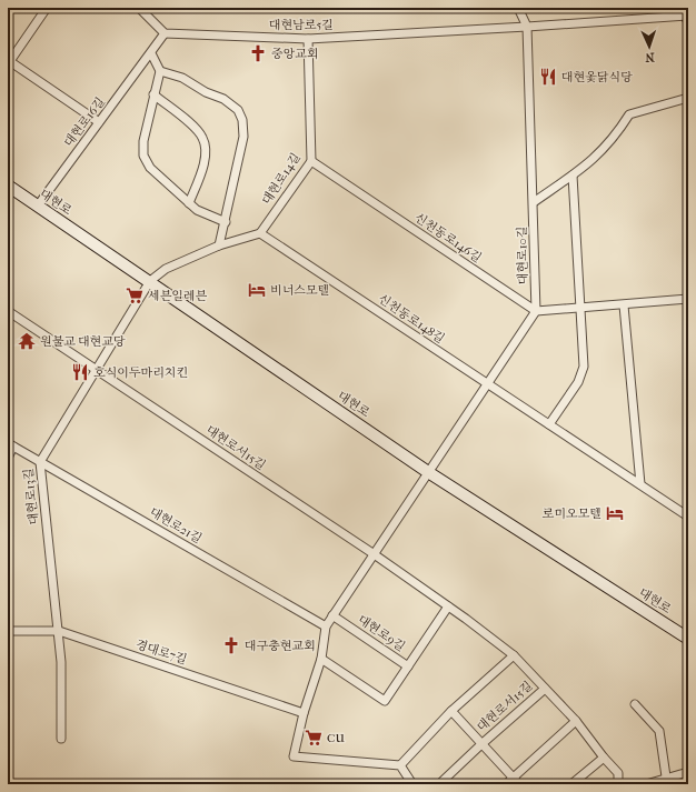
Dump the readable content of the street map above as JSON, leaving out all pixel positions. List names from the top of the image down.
{
  "streets": {
    "main road": ["대현로"],
    "street": [
      "대현남로5길",
      "대현로16길",
      "대현로14길",
      "신천동로146길",
      "대현로10길",
      "신천동로148길",
      "대현로서15길",
      "대현로13길",
      "대현로21길",
      "대현로9길",
      "경대로7길"
    ]
  },
  "crossings": [
    ["대현남로5길", "대현로16길"],
    ["대현남로5길", "대현로14길"],
    ["대현남로5길", "대현로10길"],
    ["대현로16길", "대현로"],
    ["대현로14길", "신천동로146길"],
    ["대현로14길", "신천동로148길"],
    ["대현로", "대현로13길"],
    ["신천동로146길", "대현로10길"],
    ["대현로서15길", "대현로13길"],
    ["대현로13길", "대현로21길"],
    ["대현로13길", "경대로7길"]
  ],
  "places": {
    "church": ["중앙교회", "대구충현교회"],
    "restaurant": ["대현옻닭식당", "호식이두마리치킨"],
    "hotel": ["비너스모텔", "로미오모텔"],
    "supermarket": ["세븐일레븐", "CU"],
    "temple": ["원불교 대현교당"]
  },
  "north": "bottom"
}
